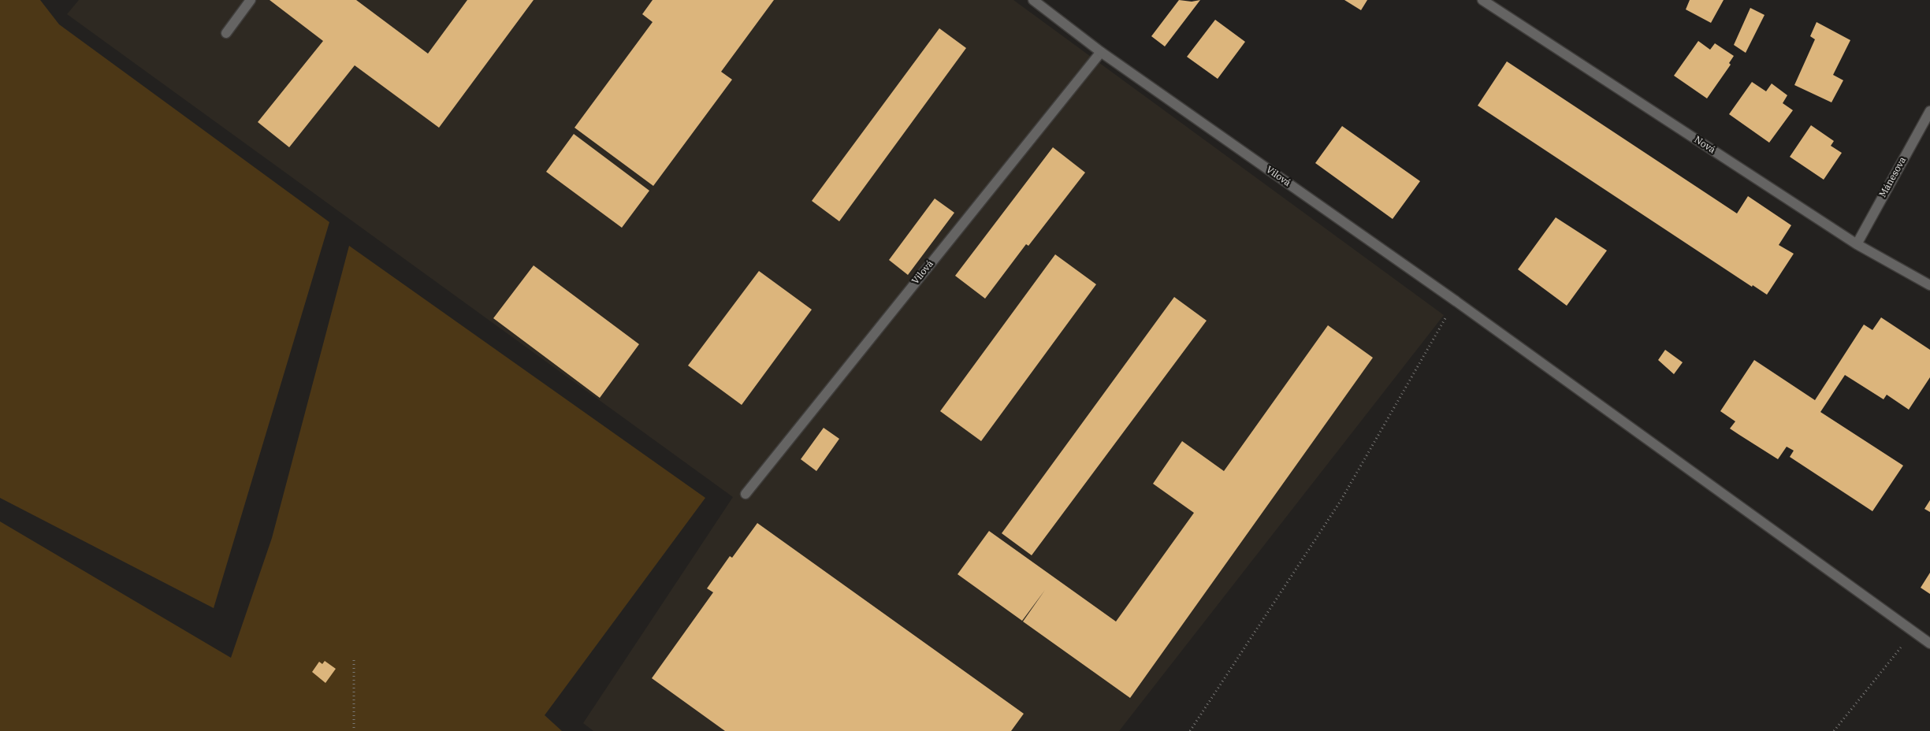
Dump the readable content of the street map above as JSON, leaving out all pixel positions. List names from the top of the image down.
{
  "streets": {
    "street": ["Nová", "Vilová", "Mánesova"]
  },
  "crossings": [
    ["Nová", "Mánesova"]
  ]
}
